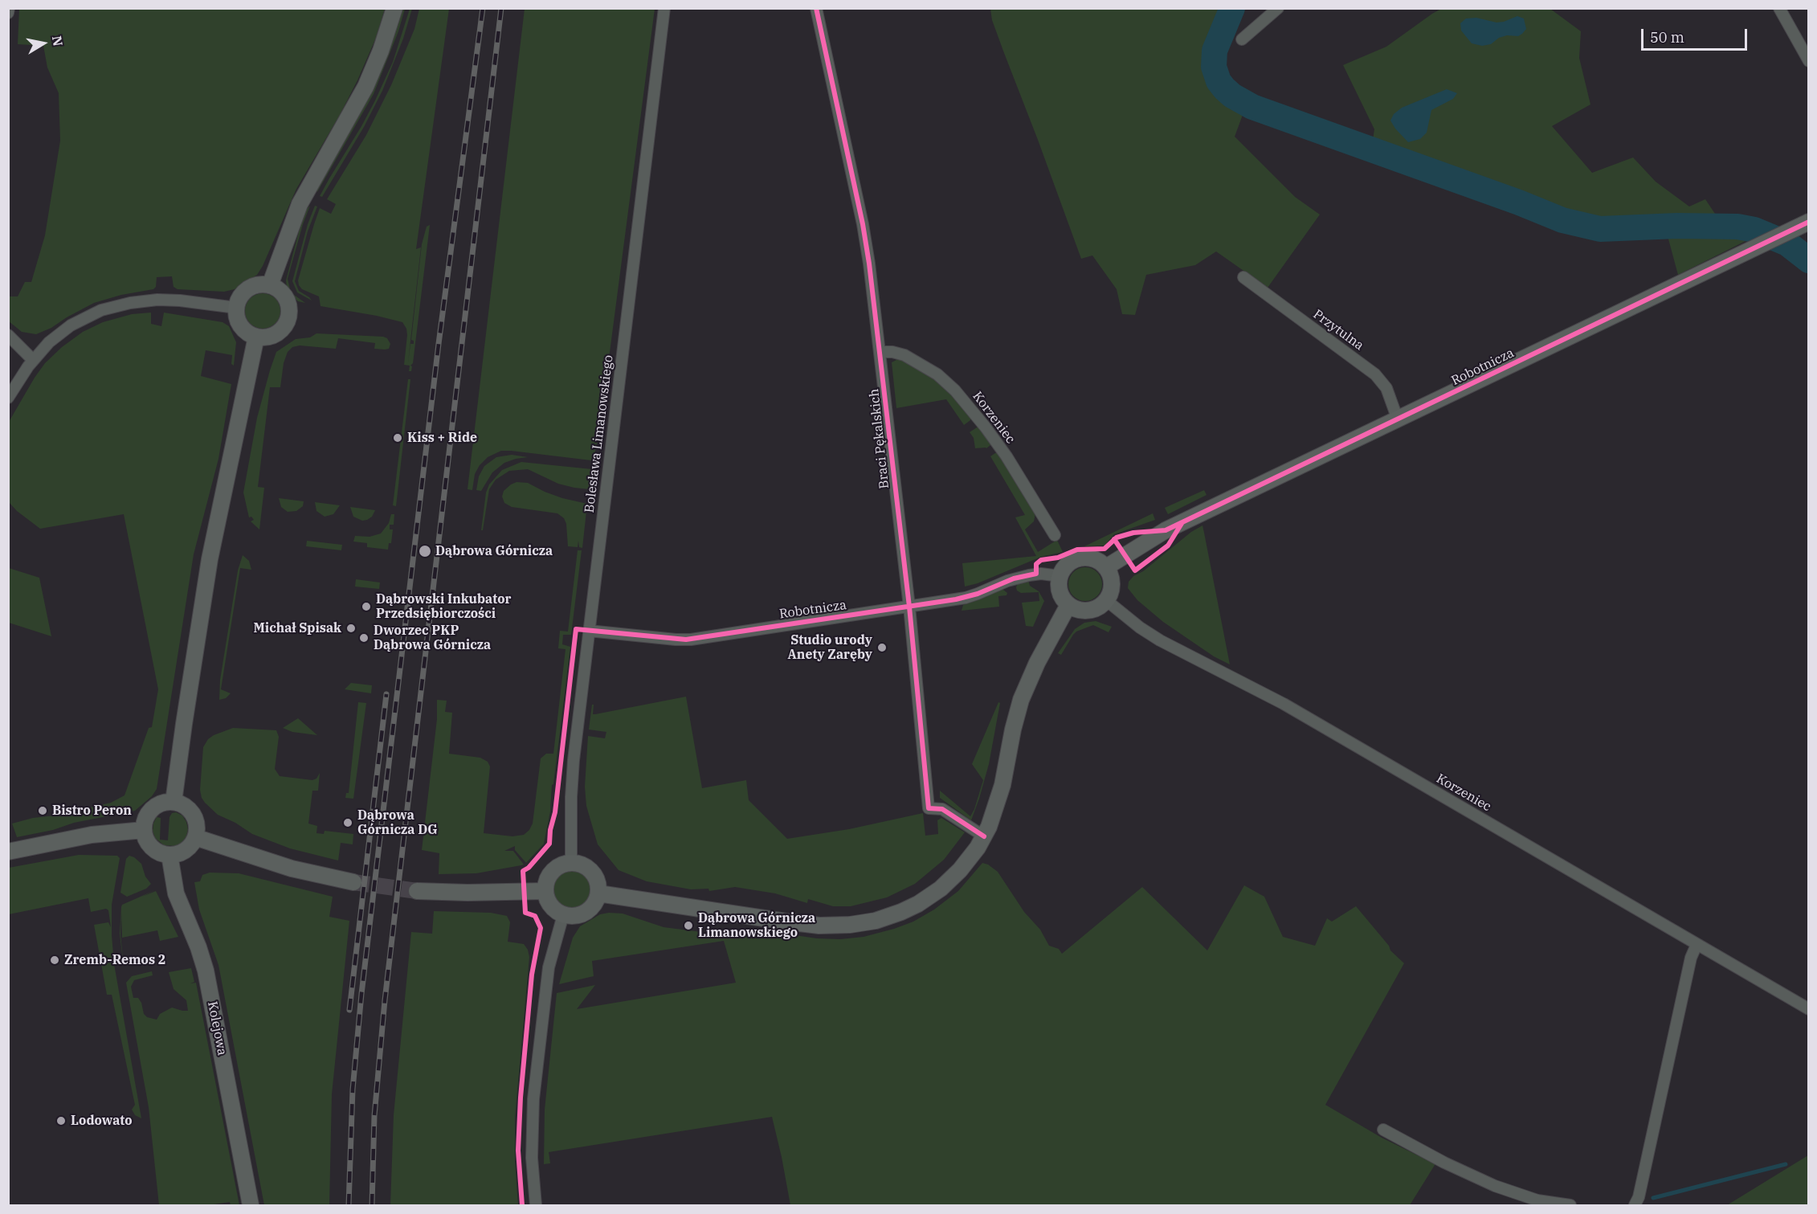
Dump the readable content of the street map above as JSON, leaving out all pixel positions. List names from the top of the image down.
{
  "streets": {
    "street": [
      "Przytulna",
      "Robotnicza",
      "Korzeniec",
      "Bolesława Limanowskiego",
      "Braci Pękalskich",
      "Kolejowa"
    ]
  },
  "crossings": [
    ["Przytulna", "Robotnicza"],
    ["Robotnicza", "Korzeniec"],
    ["Robotnicza", "Bolesława Limanowskiego"],
    ["Robotnicza", "Braci Pękalskich"],
    ["Korzeniec", "Braci Pękalskich"]
  ],
  "places": [
    "Kiss + Ride",
    "Dąbrowa Górnicza",
    "Dąbrowski Inkubator Przedsiębiorczości",
    "Michał Spisak",
    "Dworzec PKP Dąbrowa Górnicza",
    "Studio urody Anety Zaręby",
    "Bistro Peron",
    "Dąbrowa Górnicza DG",
    "Dąbrowa Górnicza Limanowskiego",
    "Zremb-Remos 2",
    "Lodowato"
  ],
  "scale_bar": "50 m",
  "north": "right"
}
